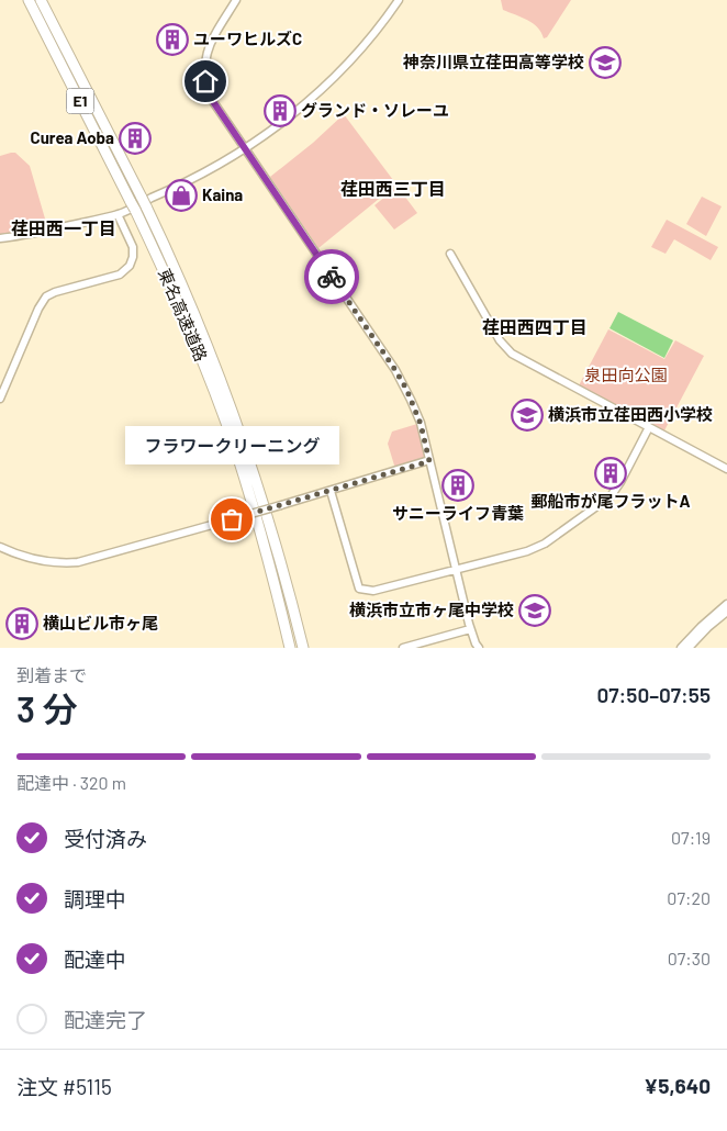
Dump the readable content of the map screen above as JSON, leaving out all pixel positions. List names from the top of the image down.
{
  "streets": {
    "highway": ["E1", "東名高速道路"]
  },
  "districts": ["荏田西三丁目", "荏田西一丁目", "荏田西四丁目"],
  "parks": ["泉田向公園"],
  "places": {
    "building": [
      "ユーワヒルズC",
      "グランド・ソレーユ",
      "Curea Aoba",
      "郵船市が尾フラットA",
      "サニーライフ青葉",
      "横山ビル市ヶ尾"
    ],
    "school or university": ["神奈川県立荏田高等学校", "横浜市立荏田西小学校", "横浜市立市ヶ尾中学校"],
    "shop": ["Kaina"],
    "other": ["フラワークリーニング"]
  },
  "page": {
    "bubble": "フラワークリーニング",
    "heading": ["3 分", "到着まで", "07:50–07:55"],
    "panel": ["注文 #5115", "¥5,640"],
    "bar": "配達中 · 320 m",
    "list": [
      ["受付済み", "07:19"],
      ["調理中", "07:20"],
      ["配達中", "07:30"],
      "配達完了"
    ]
  }
}
